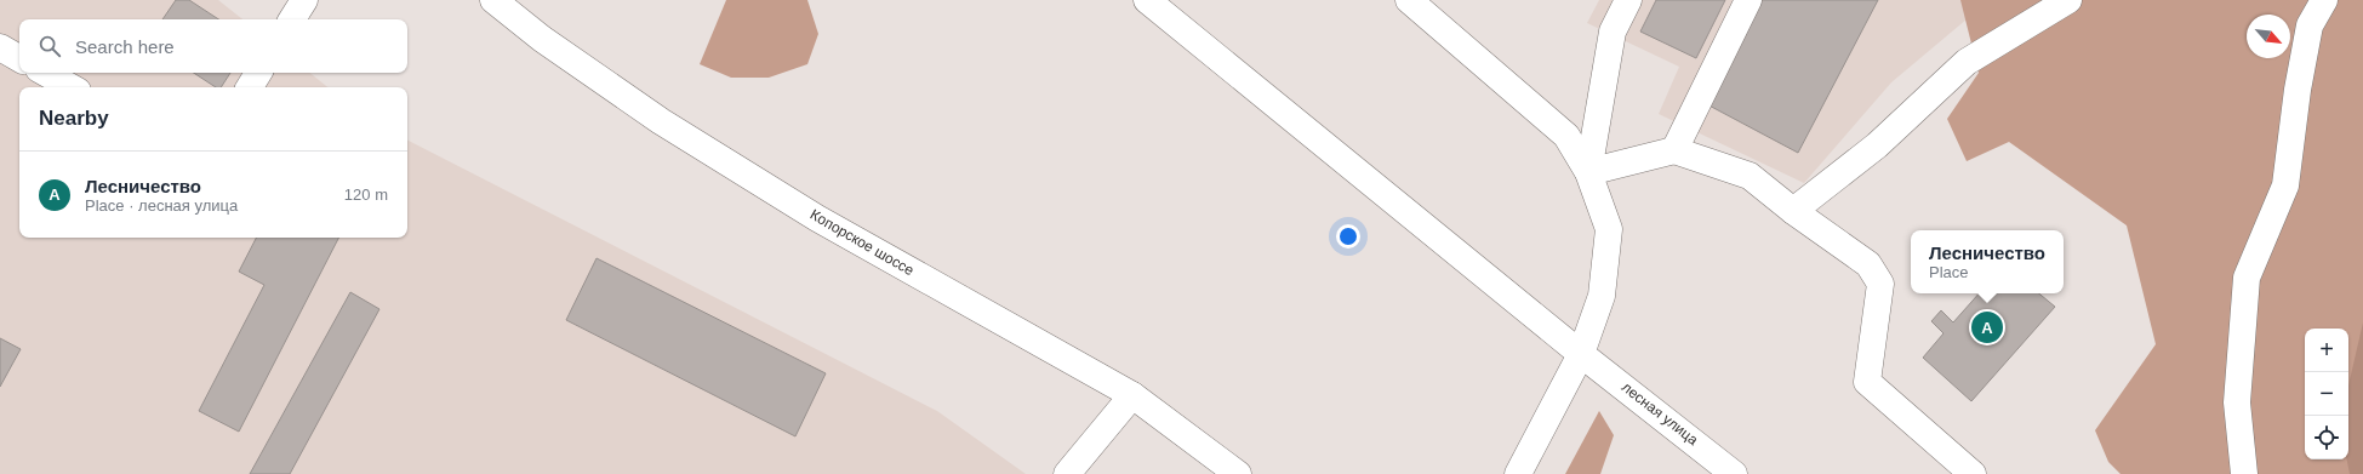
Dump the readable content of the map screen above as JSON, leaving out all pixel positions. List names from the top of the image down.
{
  "streets": {
    "street": ["Копорское шоссе", "лесная улица"]
  },
  "north": "bottom right",
  "page": {
    "search": "Search here",
    "heading": "Nearby",
    "list": [
      {
        "mark": "A",
        "name": "Лесничество",
        "note": "Place · лесная улица",
        "value": "120 m"
      }
    ],
    "popup": ["Лесничество", "Place"],
    "pins": "A",
    "map_buttons": ["+", "−"]
  }
}
